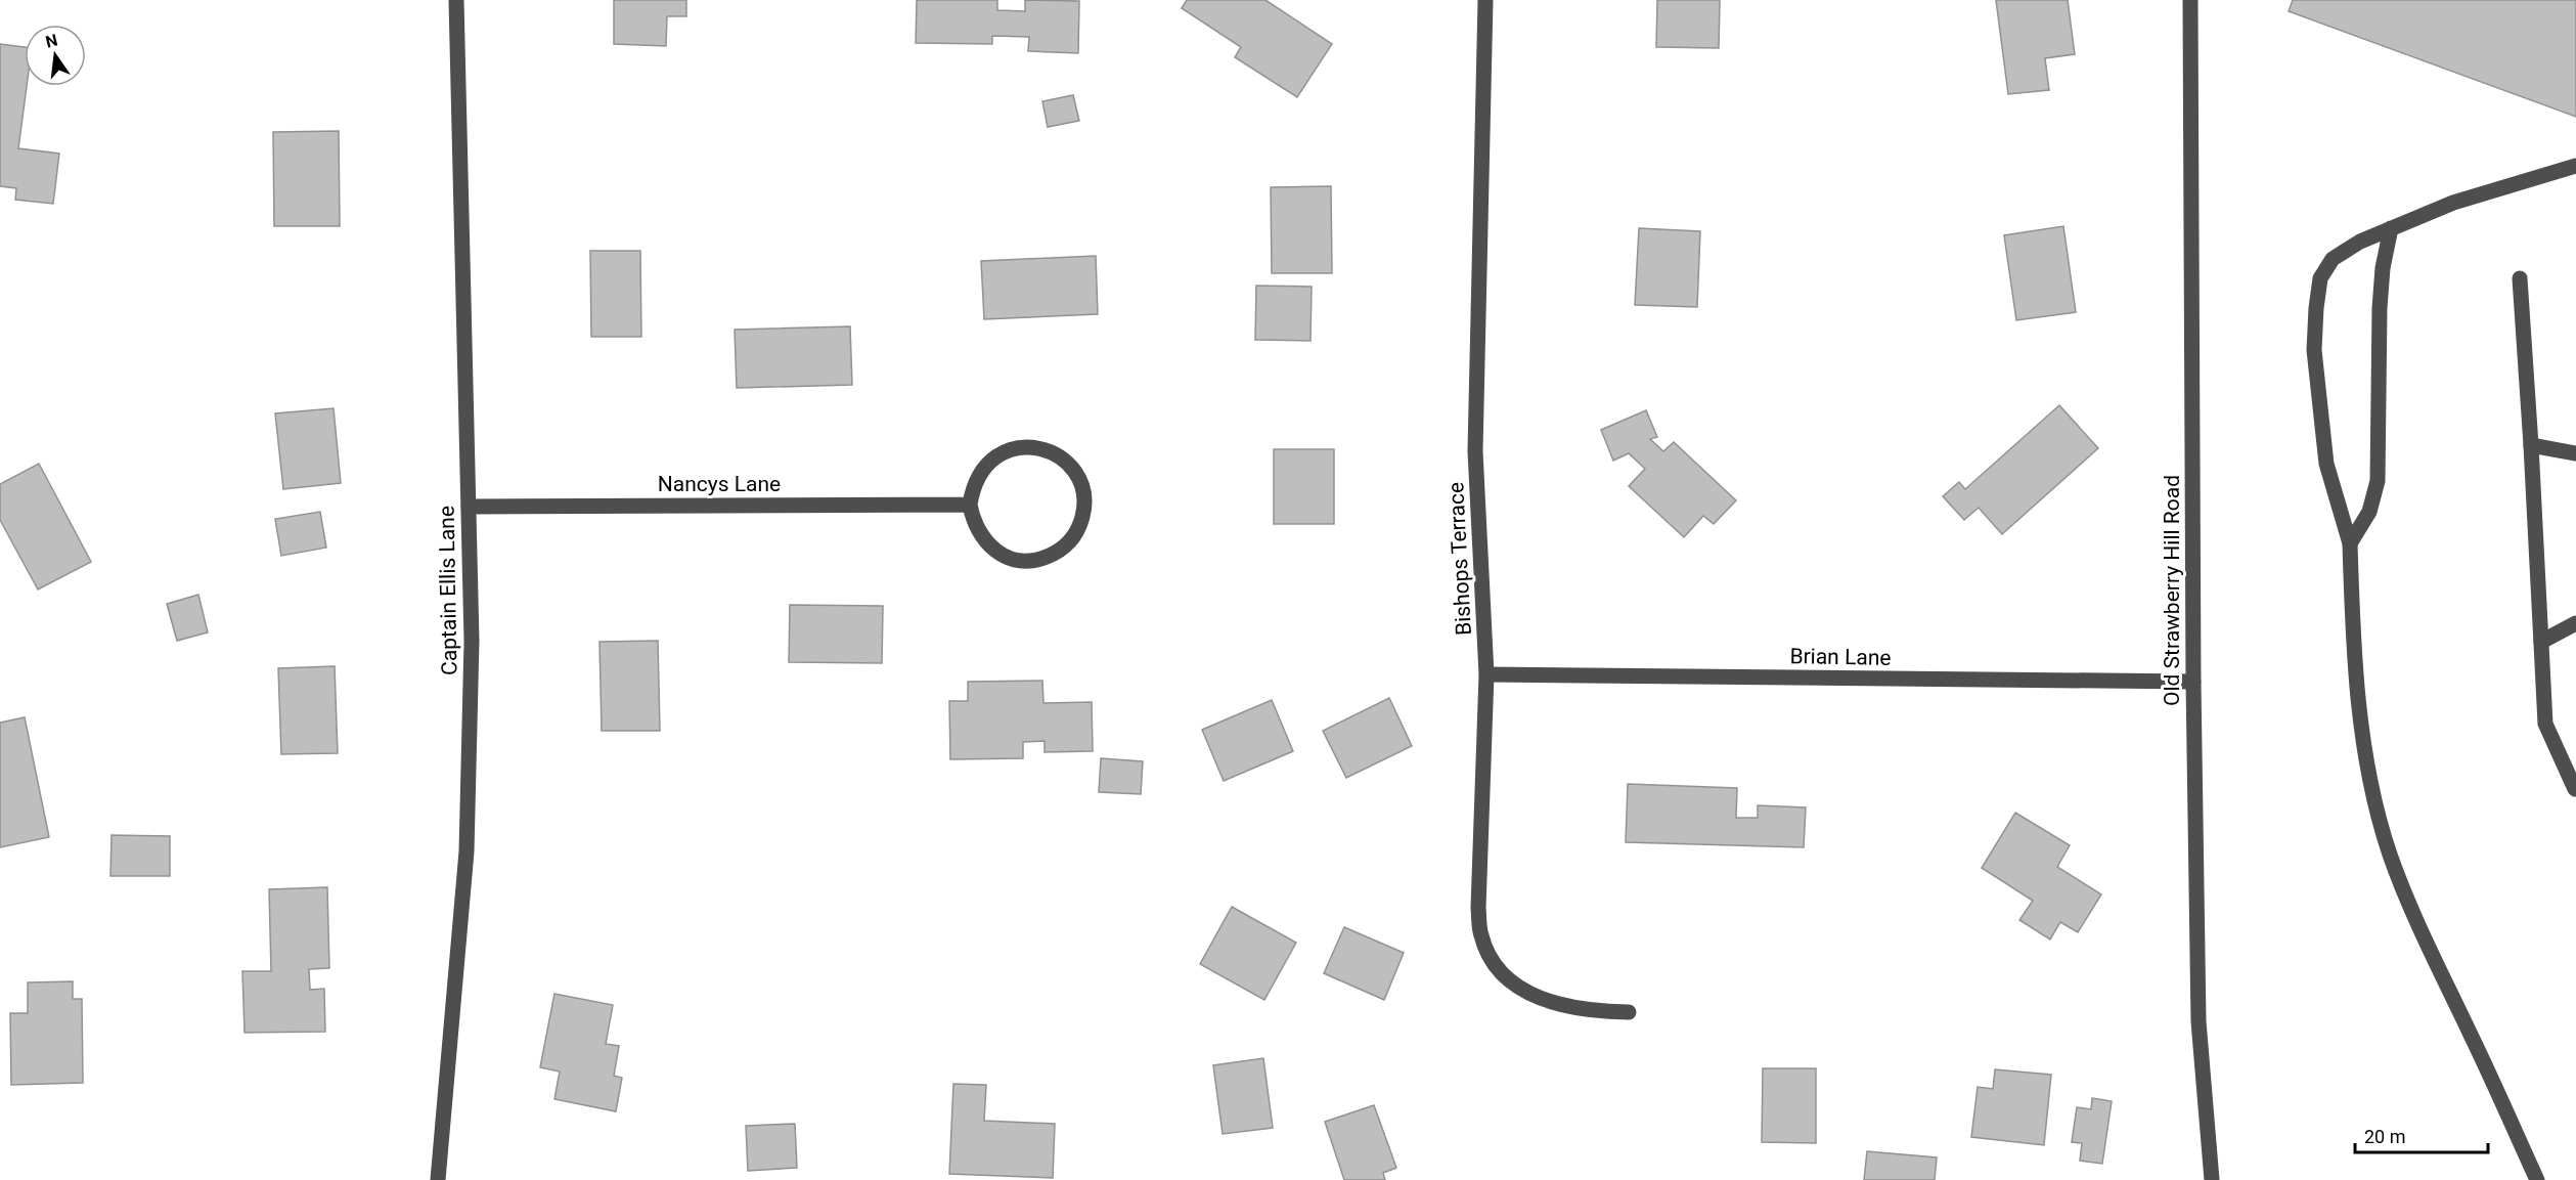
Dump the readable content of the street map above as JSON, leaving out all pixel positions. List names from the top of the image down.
{
  "streets": {
    "street": [
      "Nancys Lane",
      "Bishops Terrace",
      "Captain Ellis Lane",
      "Old Strawberry Hill Road",
      "Brian Lane"
    ]
  },
  "crossings": [
    ["Nancys Lane", "Captain Ellis Lane"],
    ["Bishops Terrace", "Brian Lane"],
    ["Old Strawberry Hill Road", "Brian Lane"]
  ],
  "scale_bar": "20 m",
  "north": "top"
}
